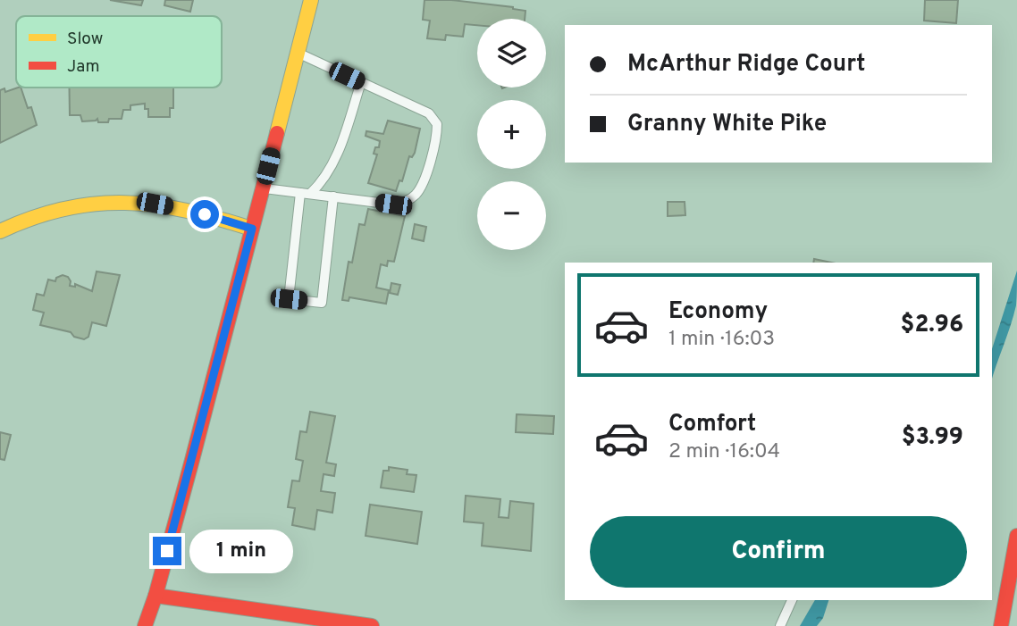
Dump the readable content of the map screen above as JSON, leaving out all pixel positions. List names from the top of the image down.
{
  "legend": ["Slow", "Jam"],
  "page": {
    "map_buttons": ["+", "−"],
    "banner": ["McArthur Ridge Court", "Granny White Pike"],
    "list": [
      {
        "name": "Economy",
        "note": "1 min · 16:03",
        "value": "$2.96"
      },
      {
        "name": "Comfort",
        "note": "2 min · 16:04",
        "value": "$3.99"
      }
    ],
    "buttons": "Confirm",
    "bubble": "1 min"
  }
}
